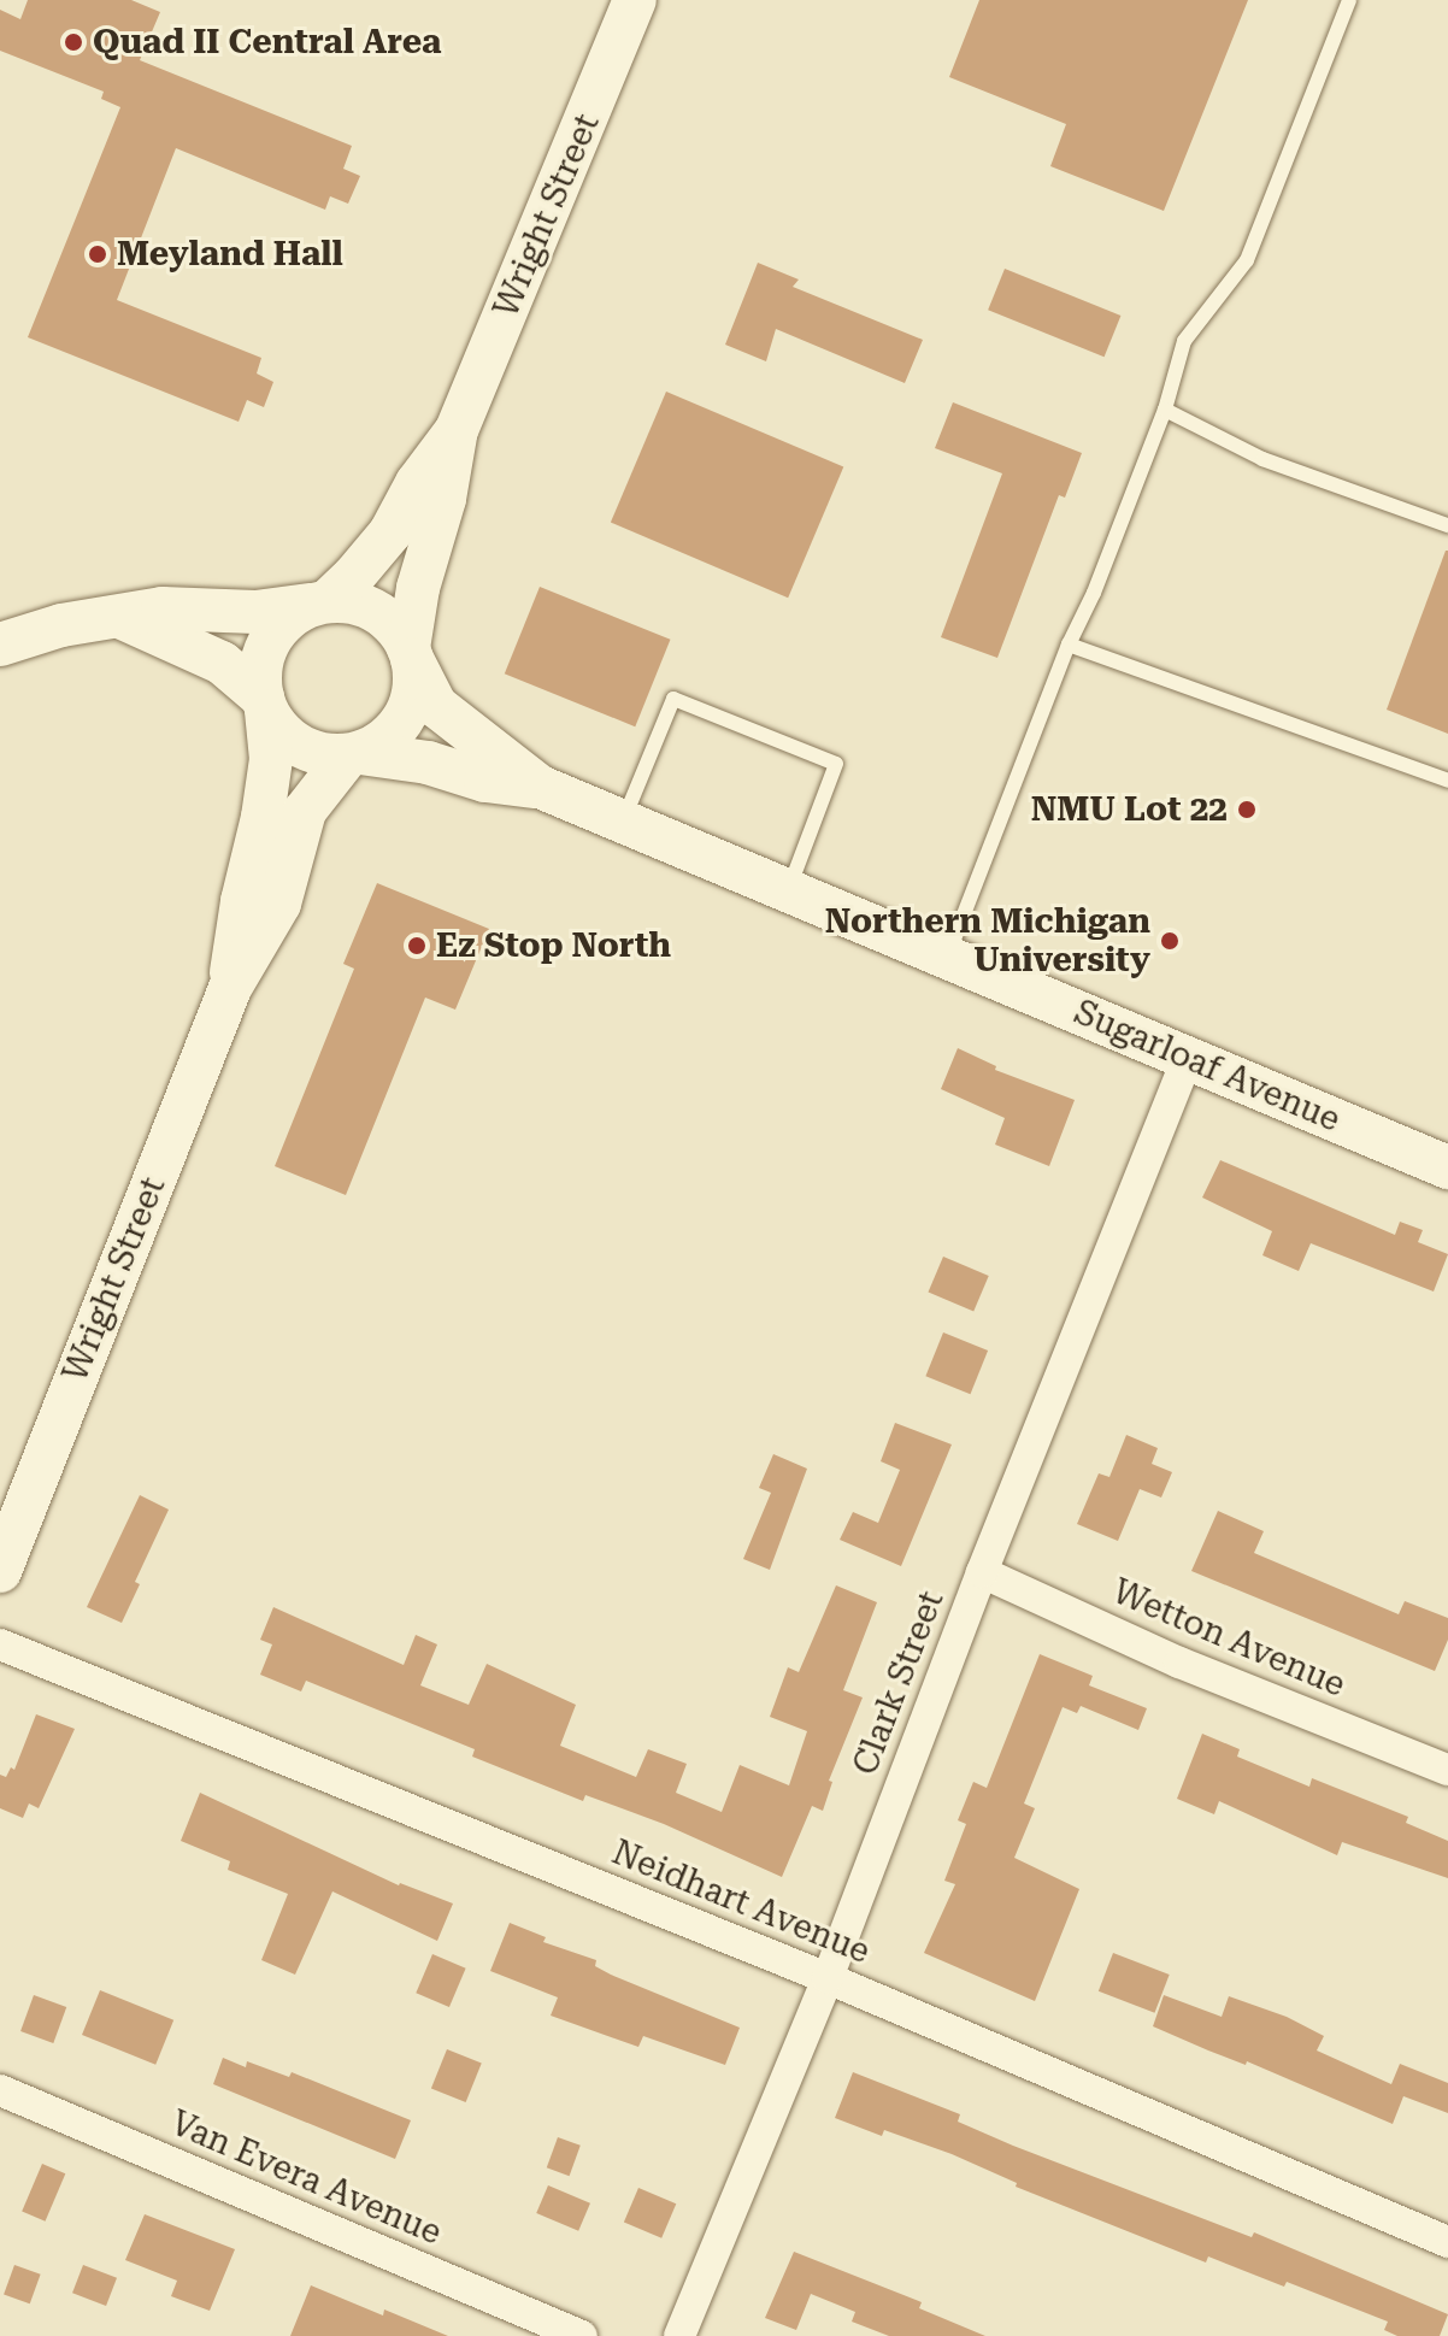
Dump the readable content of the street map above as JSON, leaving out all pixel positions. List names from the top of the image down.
{
  "streets": {
    "main road": ["Wright Street", "Sugarloaf Avenue"],
    "street": [
      "Wetton Avenue",
      "Clark Street",
      "Neidhart Avenue",
      "Van Evera Avenue"
    ]
  },
  "crossings": [
    ["Wright Street", "Sugarloaf Avenue"],
    ["Sugarloaf Avenue", "Clark Street"],
    ["Wetton Avenue", "Clark Street"],
    ["Clark Street", "Neidhart Avenue"]
  ],
  "places": [
    "Quad II Central Area",
    "Meyland Hall",
    "NMU Lot 22",
    "Northern Michigan University",
    "Ez Stop North"
  ]
}
